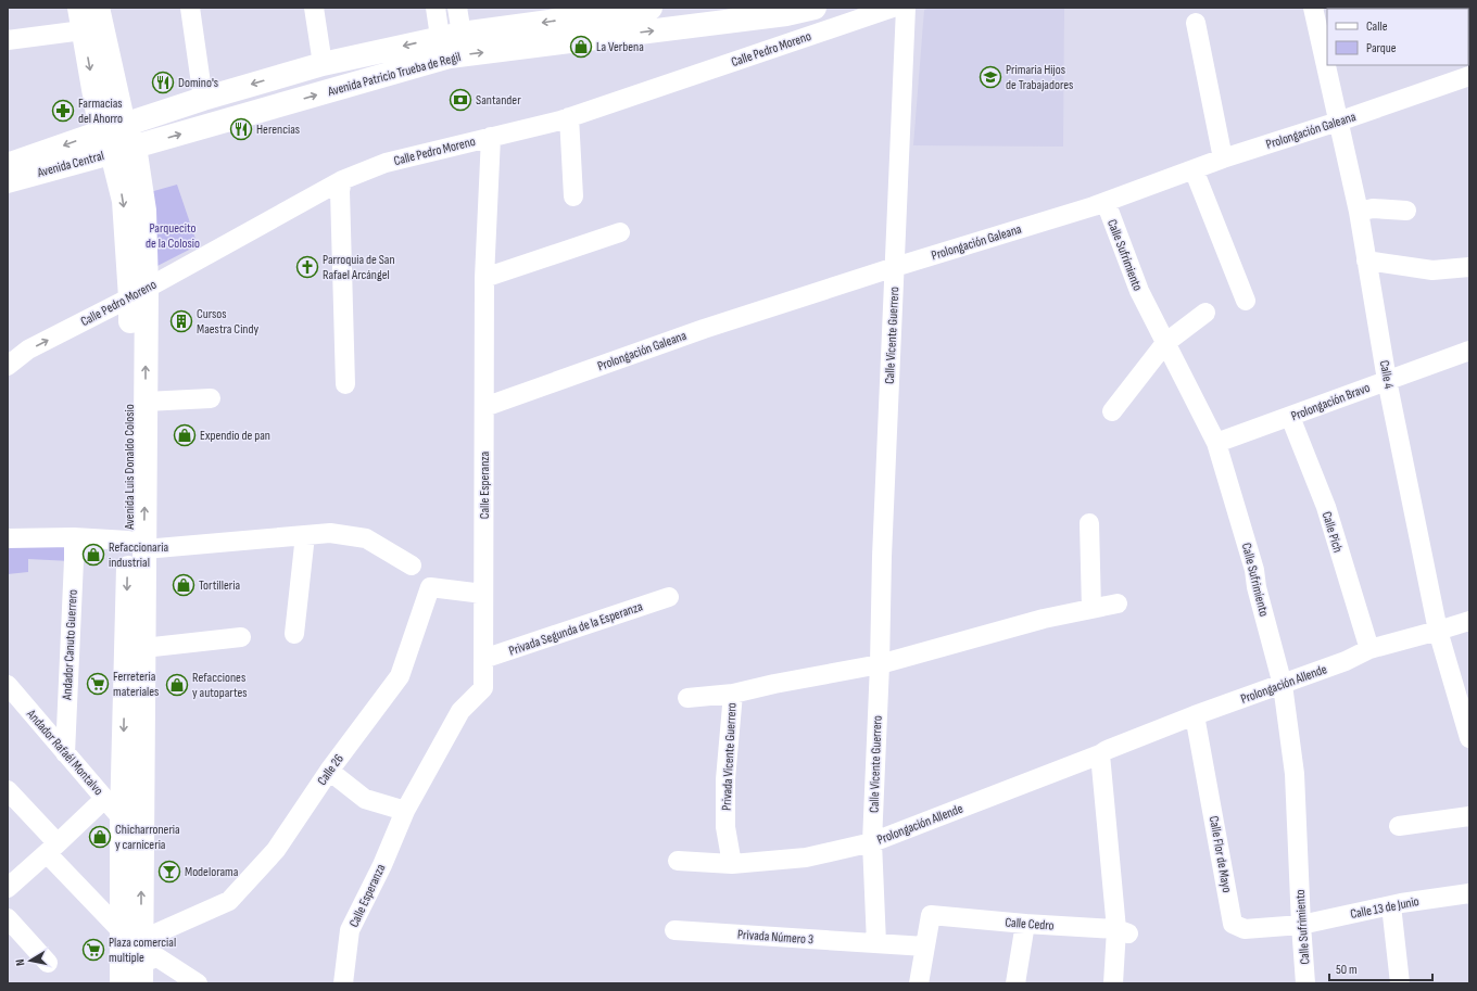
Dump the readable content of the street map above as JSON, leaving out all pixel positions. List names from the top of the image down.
{
  "streets": {
    "main road": ["Avenida Patricio Trueba de Regil", "Avenida Central", "Avenida Luis Donaldo Colosio"],
    "street": [
      "Calle Pedro Moreno",
      "Prolongación Galeana",
      "Calle Sufrimiento",
      "Calle Vicente Guerrero",
      "Calle 4",
      "Prolongación Bravo",
      "Calle Esperanza",
      "Calle Pich",
      "Privada Segunda de la Esperanza",
      "Andador Canuto Guerrero",
      "Prolongación Allende",
      "Andador Rafaél Montalvo",
      "Privada Vicente Guerrero",
      "Calle 26",
      "Calle Flor de Mayo",
      "Calle 13 de Junio",
      "Calle Cedro",
      "Privada Número 3"
    ]
  },
  "crossings": [
    ["Calle Pedro Moreno", "Avenida Luis Donaldo Colosio"],
    ["Calle Pedro Moreno", "Calle Esperanza"],
    ["Avenida Patricio Trueba de Regil", "Avenida Central"],
    ["Prolongación Galeana", "Calle Sufrimiento"],
    ["Prolongación Galeana", "Calle Vicente Guerrero"],
    ["Prolongación Galeana", "Calle 4"],
    ["Prolongación Galeana", "Calle Esperanza"],
    ["Avenida Central", "Avenida Luis Donaldo Colosio"],
    ["Calle Sufrimiento", "Prolongación Bravo"],
    ["Calle Sufrimiento", "Prolongación Allende"],
    ["Calle Sufrimiento", "Calle Flor de Mayo"],
    ["Calle Sufrimiento", "Calle 13 de Junio"],
    ["Calle Vicente Guerrero", "Prolongación Allende"],
    ["Calle Vicente Guerrero", "Privada Número 3"],
    ["Calle 4", "Prolongación Bravo"],
    ["Calle 4", "Prolongación Allende"],
    ["Prolongación Bravo", "Calle Pich"],
    ["Avenida Luis Donaldo Colosio", "Andador Rafaél Montalvo"],
    ["Avenida Luis Donaldo Colosio", "Calle 26"],
    ["Calle Esperanza", "Privada Segunda de la Esperanza"],
    ["Calle Esperanza", "Calle 26"],
    ["Calle Pich", "Prolongación Allende"],
    ["Andador Canuto Guerrero", "Andador Rafaél Montalvo"],
    ["Prolongación Allende", "Privada Vicente Guerrero"],
    ["Prolongación Allende", "Calle Flor de Mayo"],
    ["Calle Flor de Mayo", "Calle 13 de Junio"],
    ["Calle Cedro", "Privada Número 3"]
  ],
  "parks": ["Parquecito de la Colosio"],
  "places": {
    "shop": [
      "La Verbena",
      "Expendio de pan",
      "Refaccionaria industrial",
      "Tortilleria",
      "Refacciones y autopartes",
      "Chicharroneria y carniceria"
    ],
    "school or university": ["Primaria Hijos de Trabajadores"],
    "restaurant": ["Domino's", "Herencias"],
    "bank": ["Santander"],
    "pharmacy": ["Farmacias del Ahorro"],
    "church": ["Parroquia de San Rafael Arcángel"],
    "building": ["Cursos Maestra Cindy"],
    "supermarket": ["Ferreteria materiales", "Plaza comercial multiple"],
    "bar": ["Modelorama"]
  },
  "legend": ["Calle", "Parque"],
  "scale_bar": "50 m",
  "north": "left"
}
